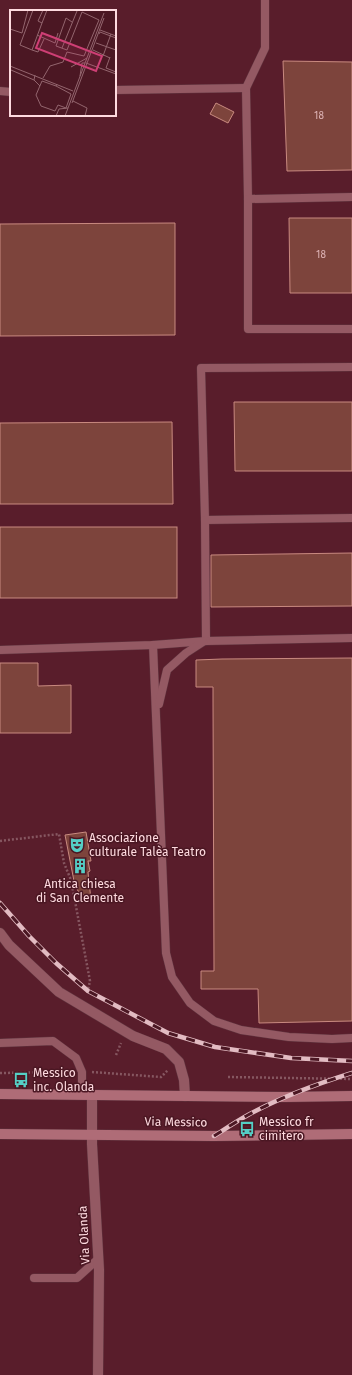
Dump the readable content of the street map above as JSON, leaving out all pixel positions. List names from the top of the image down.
{
  "streets": {
    "street": ["Via Messico", "Via Olanda"]
  },
  "crossings": [
    ["Via Messico", "Via Olanda"]
  ],
  "places": {
    "theatre": ["Associazione culturale Talèa Teatro"],
    "building": ["Antica chiesa di San Clemente"],
    "bus stop": ["Messico inc. Olanda", "Messico fr cimitero"]
  },
  "house_numbers": ["18", "18"]
}
